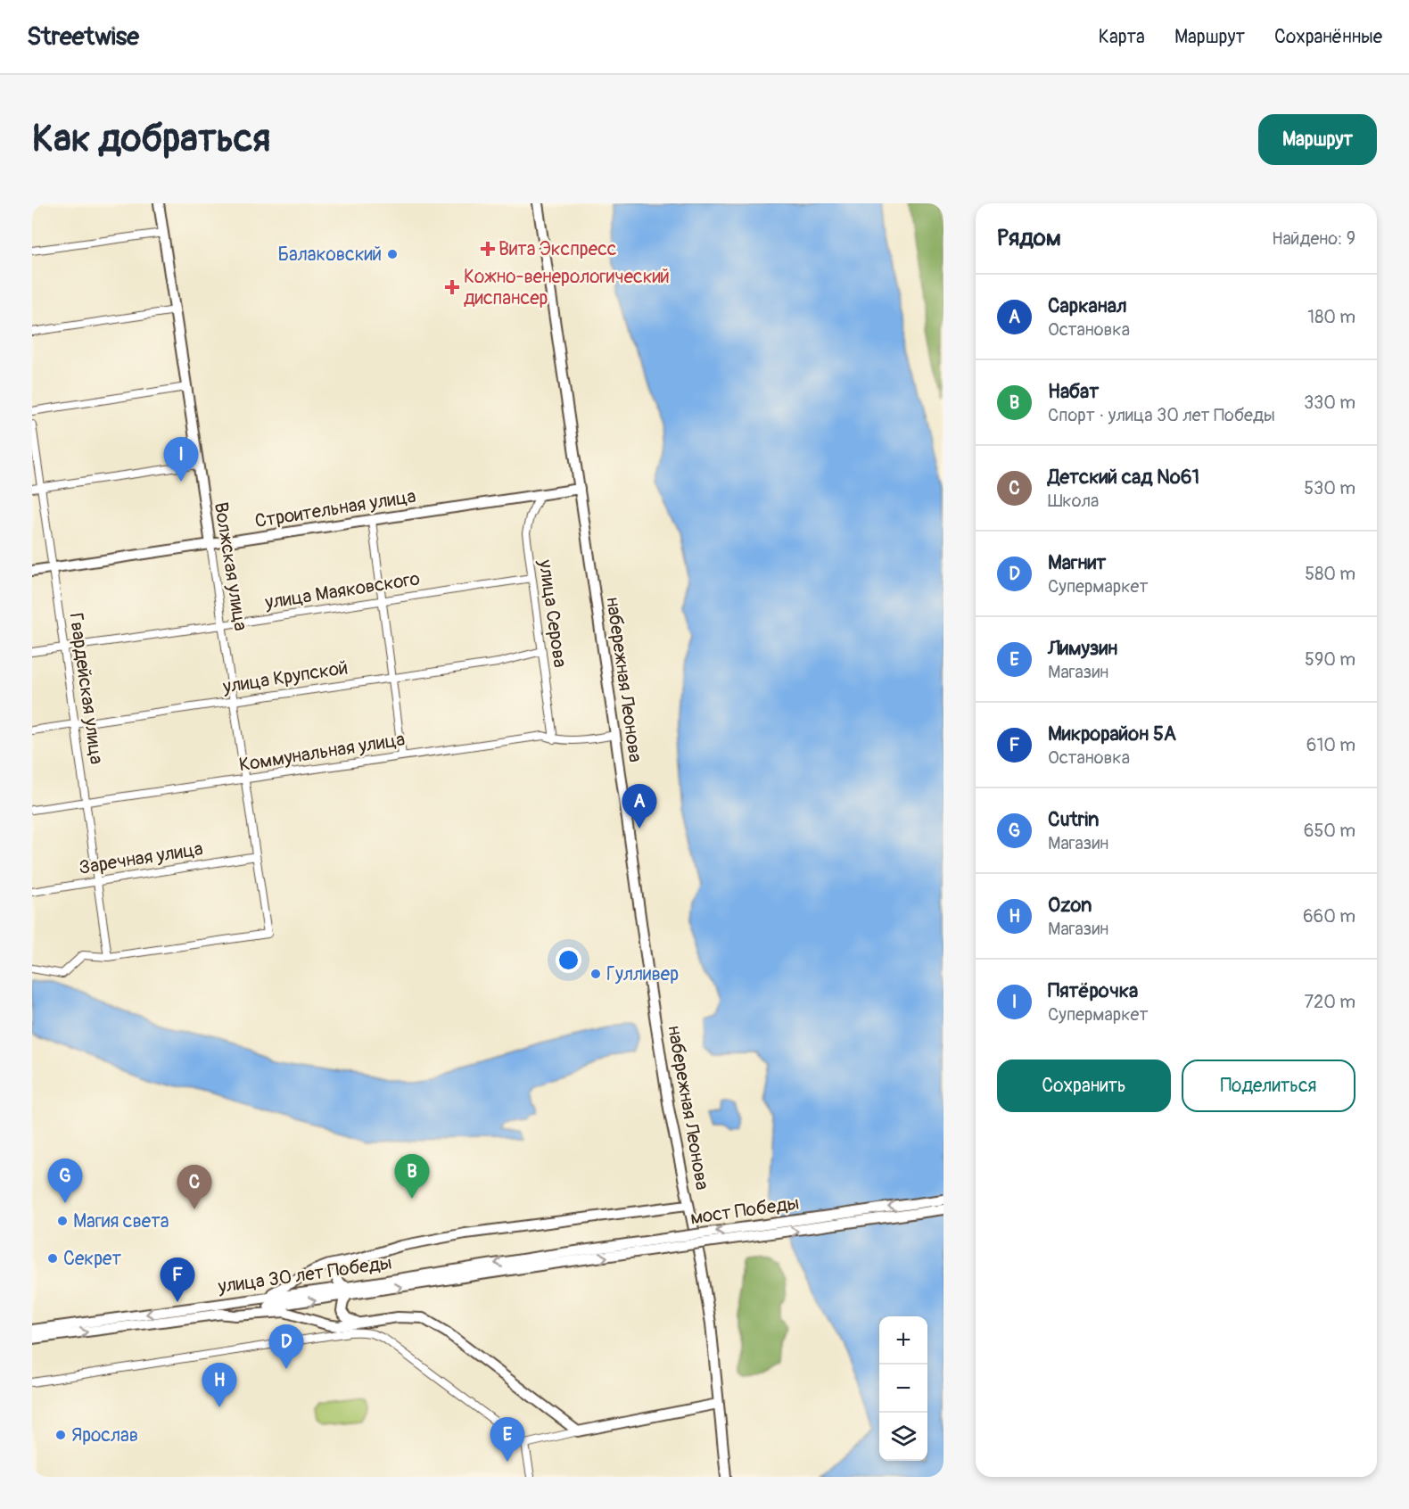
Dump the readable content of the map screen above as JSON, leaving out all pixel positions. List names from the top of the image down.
{
  "streets": {
    "main road": [
      "Строительная улица",
      "Волжская улица",
      "набережная Леонова",
      "мост Победы",
      "улица 30 лет Победы"
    ],
    "street": [
      "улица Маяковского",
      "улица Серова",
      "улица Крупской",
      "Гвардейская улица",
      "Коммунальная улица",
      "Заречная улица"
    ]
  },
  "crossings": [
    ["Строительная улица", "Волжская улица"],
    ["Строительная улица", "улица Серова"],
    ["Строительная улица", "набережная Леонова"],
    ["Строительная улица", "Гвардейская улица"],
    ["Волжская улица", "улица Маяковского"],
    ["Волжская улица", "улица Крупской"],
    ["Волжская улица", "Гвардейская улица"],
    ["Волжская улица", "Коммунальная улица"],
    ["Волжская улица", "Заречная улица"],
    ["улица Маяковского", "улица Серова"],
    ["улица Маяковского", "Гвардейская улица"],
    ["улица Серова", "улица Крупской"],
    ["улица Серова", "Коммунальная улица"],
    ["улица Крупской", "Гвардейская улица"],
    ["набережная Леонова", "Коммунальная улица"],
    ["набережная Леонова", "улица 30 лет Победы"],
    ["Гвардейская улица", "Коммунальная улица"],
    ["Гвардейская улица", "Заречная улица"],
    ["мост Победы", "улица 30 лет Победы"]
  ],
  "places": {
    "health": ["Вита Экспресс", "Кожно-венерологический диспансер"],
    "other": [
      "Балаковский",
      "Гулливер",
      "Магия света",
      "Секрет",
      "Ярослав"
    ]
  },
  "page": {
    "header": "Streetwise",
    "nav": ["Карта", "Маршрут", "Сохранённые"],
    "buttons": [
      "Маршрут",
      ["Сохранить", "Поделиться"]
    ],
    "title": "Как добраться",
    "heading": ["Рядом", "Найдено: 9"],
    "list": [
      {
        "mark": "A",
        "name": "Сарканал",
        "note": "Остановка",
        "value": "180 m"
      },
      {
        "mark": "B",
        "name": "Набат",
        "note": "Спорт · улица 30 лет Победы",
        "value": "330 m"
      },
      {
        "mark": "C",
        "name": "Детский сад №61",
        "note": "Школа",
        "value": "530 m"
      },
      {
        "mark": "D",
        "name": "Магнит",
        "note": "Супермаркет",
        "value": "580 m"
      },
      {
        "mark": "E",
        "name": "Лимузин",
        "note": "Магазин",
        "value": "590 m"
      },
      {
        "mark": "F",
        "name": "Микрорайон 5А",
        "note": "Остановка",
        "value": "610 m"
      },
      {
        "mark": "G",
        "name": "Cutrin",
        "note": "Магазин",
        "value": "650 m"
      },
      {
        "mark": "H",
        "name": "Ozon",
        "note": "Магазин",
        "value": "660 m"
      },
      {
        "mark": "I",
        "name": "Пятёрочка",
        "note": "Супермаркет",
        "value": "720 m"
      }
    ],
    "pins": [
      "I",
      "A",
      "B",
      "G",
      "C",
      "F",
      "D",
      "H",
      "E"
    ],
    "map_buttons": ["+", "−"]
  }
}
